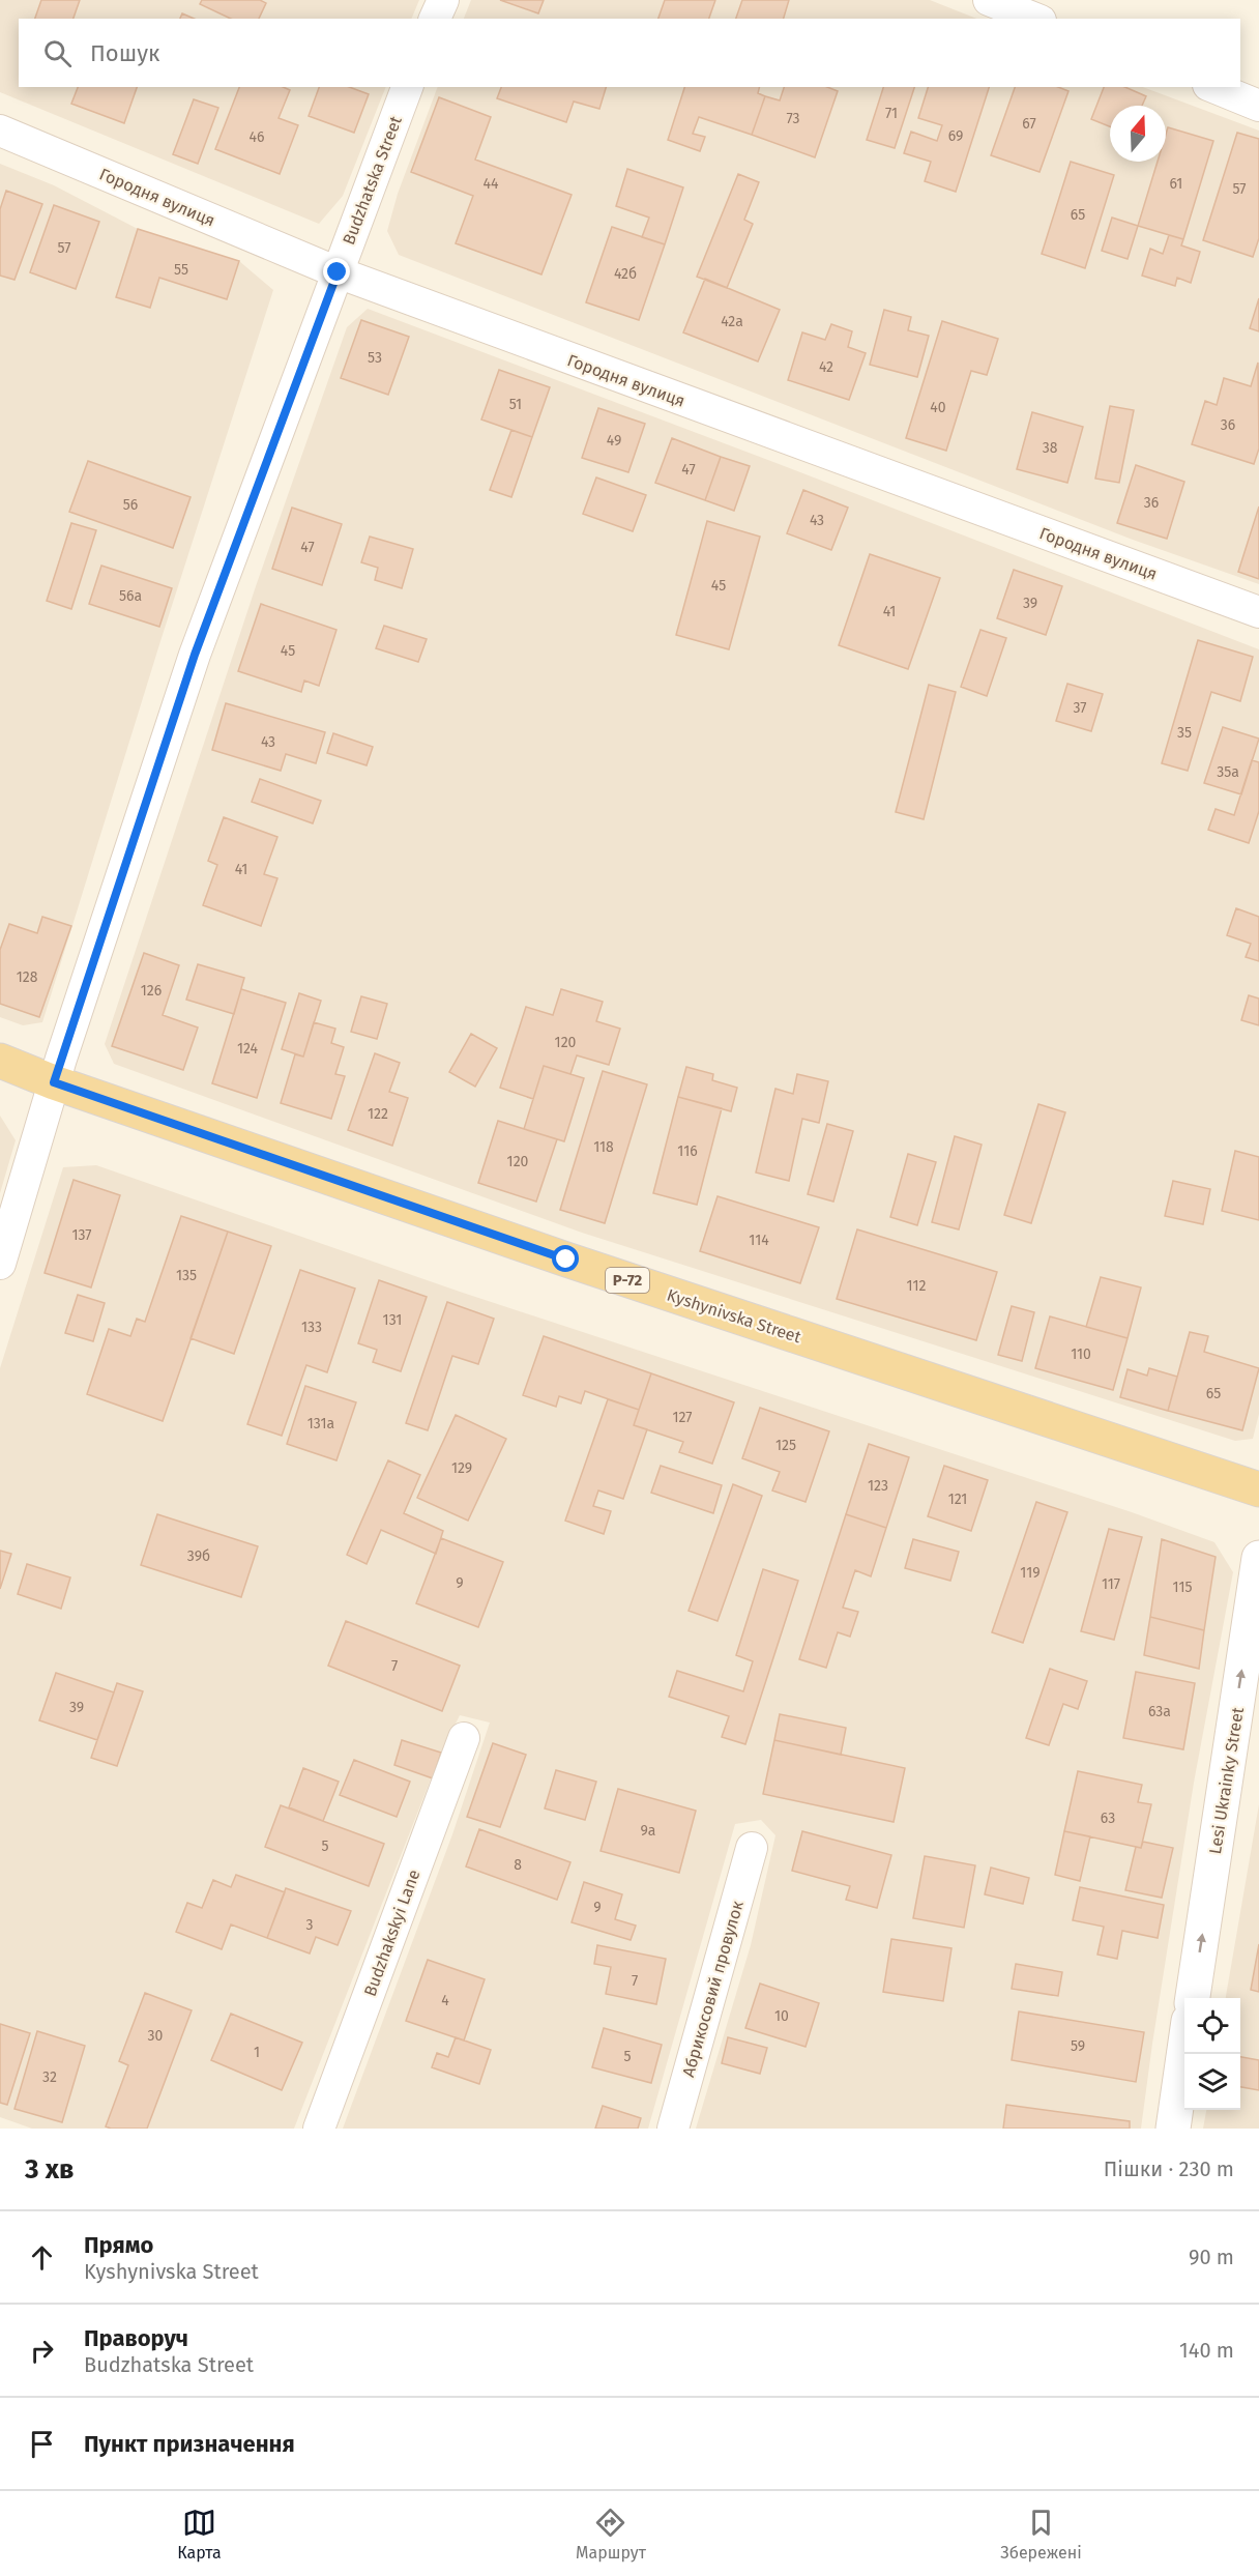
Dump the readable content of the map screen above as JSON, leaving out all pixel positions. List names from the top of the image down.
{
  "streets": {
    "main road": ["Р-72", "Kyshynivska Street"],
    "street": [
      "Budzhatska Street",
      "Городня вулиця",
      "Lesi Ukrainky Street",
      "Budzhakskyi Lane",
      "Абрикосовий провулок"
    ]
  },
  "crossings": [
    ["Budzhatska Street", "Городня вулиця"],
    ["Budzhatska Street", "Kyshynivska Street"]
  ],
  "one_way": ["Lesi Ukrainky Street"],
  "house_numbers": [
    "71",
    "73",
    "67",
    "69",
    "46",
    "44",
    "61",
    "57",
    "65",
    "57",
    "55",
    "42б",
    "42а",
    "53",
    "42",
    "51",
    "40",
    "36",
    "49",
    "38",
    "47",
    "36",
    "56",
    "43",
    "47",
    "45",
    "56а",
    "39",
    "41",
    "45",
    "37",
    "35",
    "43",
    "35а",
    "41",
    "128",
    "126",
    "120",
    "124",
    "122",
    "118",
    "116",
    "120",
    "137",
    "114",
    "135",
    "112",
    "131",
    "133",
    "110",
    "65",
    "127",
    "131а",
    "125",
    "129",
    "123",
    "121",
    "39б",
    "119",
    "9",
    "117",
    "115",
    "7",
    "39",
    "63а",
    "63",
    "9а",
    "5",
    "8",
    "9",
    "3",
    "7",
    "4",
    "10",
    "30",
    "59",
    "1",
    "5",
    "32"
  ],
  "north": "top",
  "page": {
    "search": "Пошук",
    "heading": ["3 хв", "Пішки · 230 m"],
    "list": [
      ["Прямо", "Kyshynivska Street", "90 m"],
      ["Праворуч", "Budzhatska Street", "140 m"],
      "Пункт призначення"
    ],
    "nav": ["Карта", "Маршрут", "Збережені"]
  }
}
